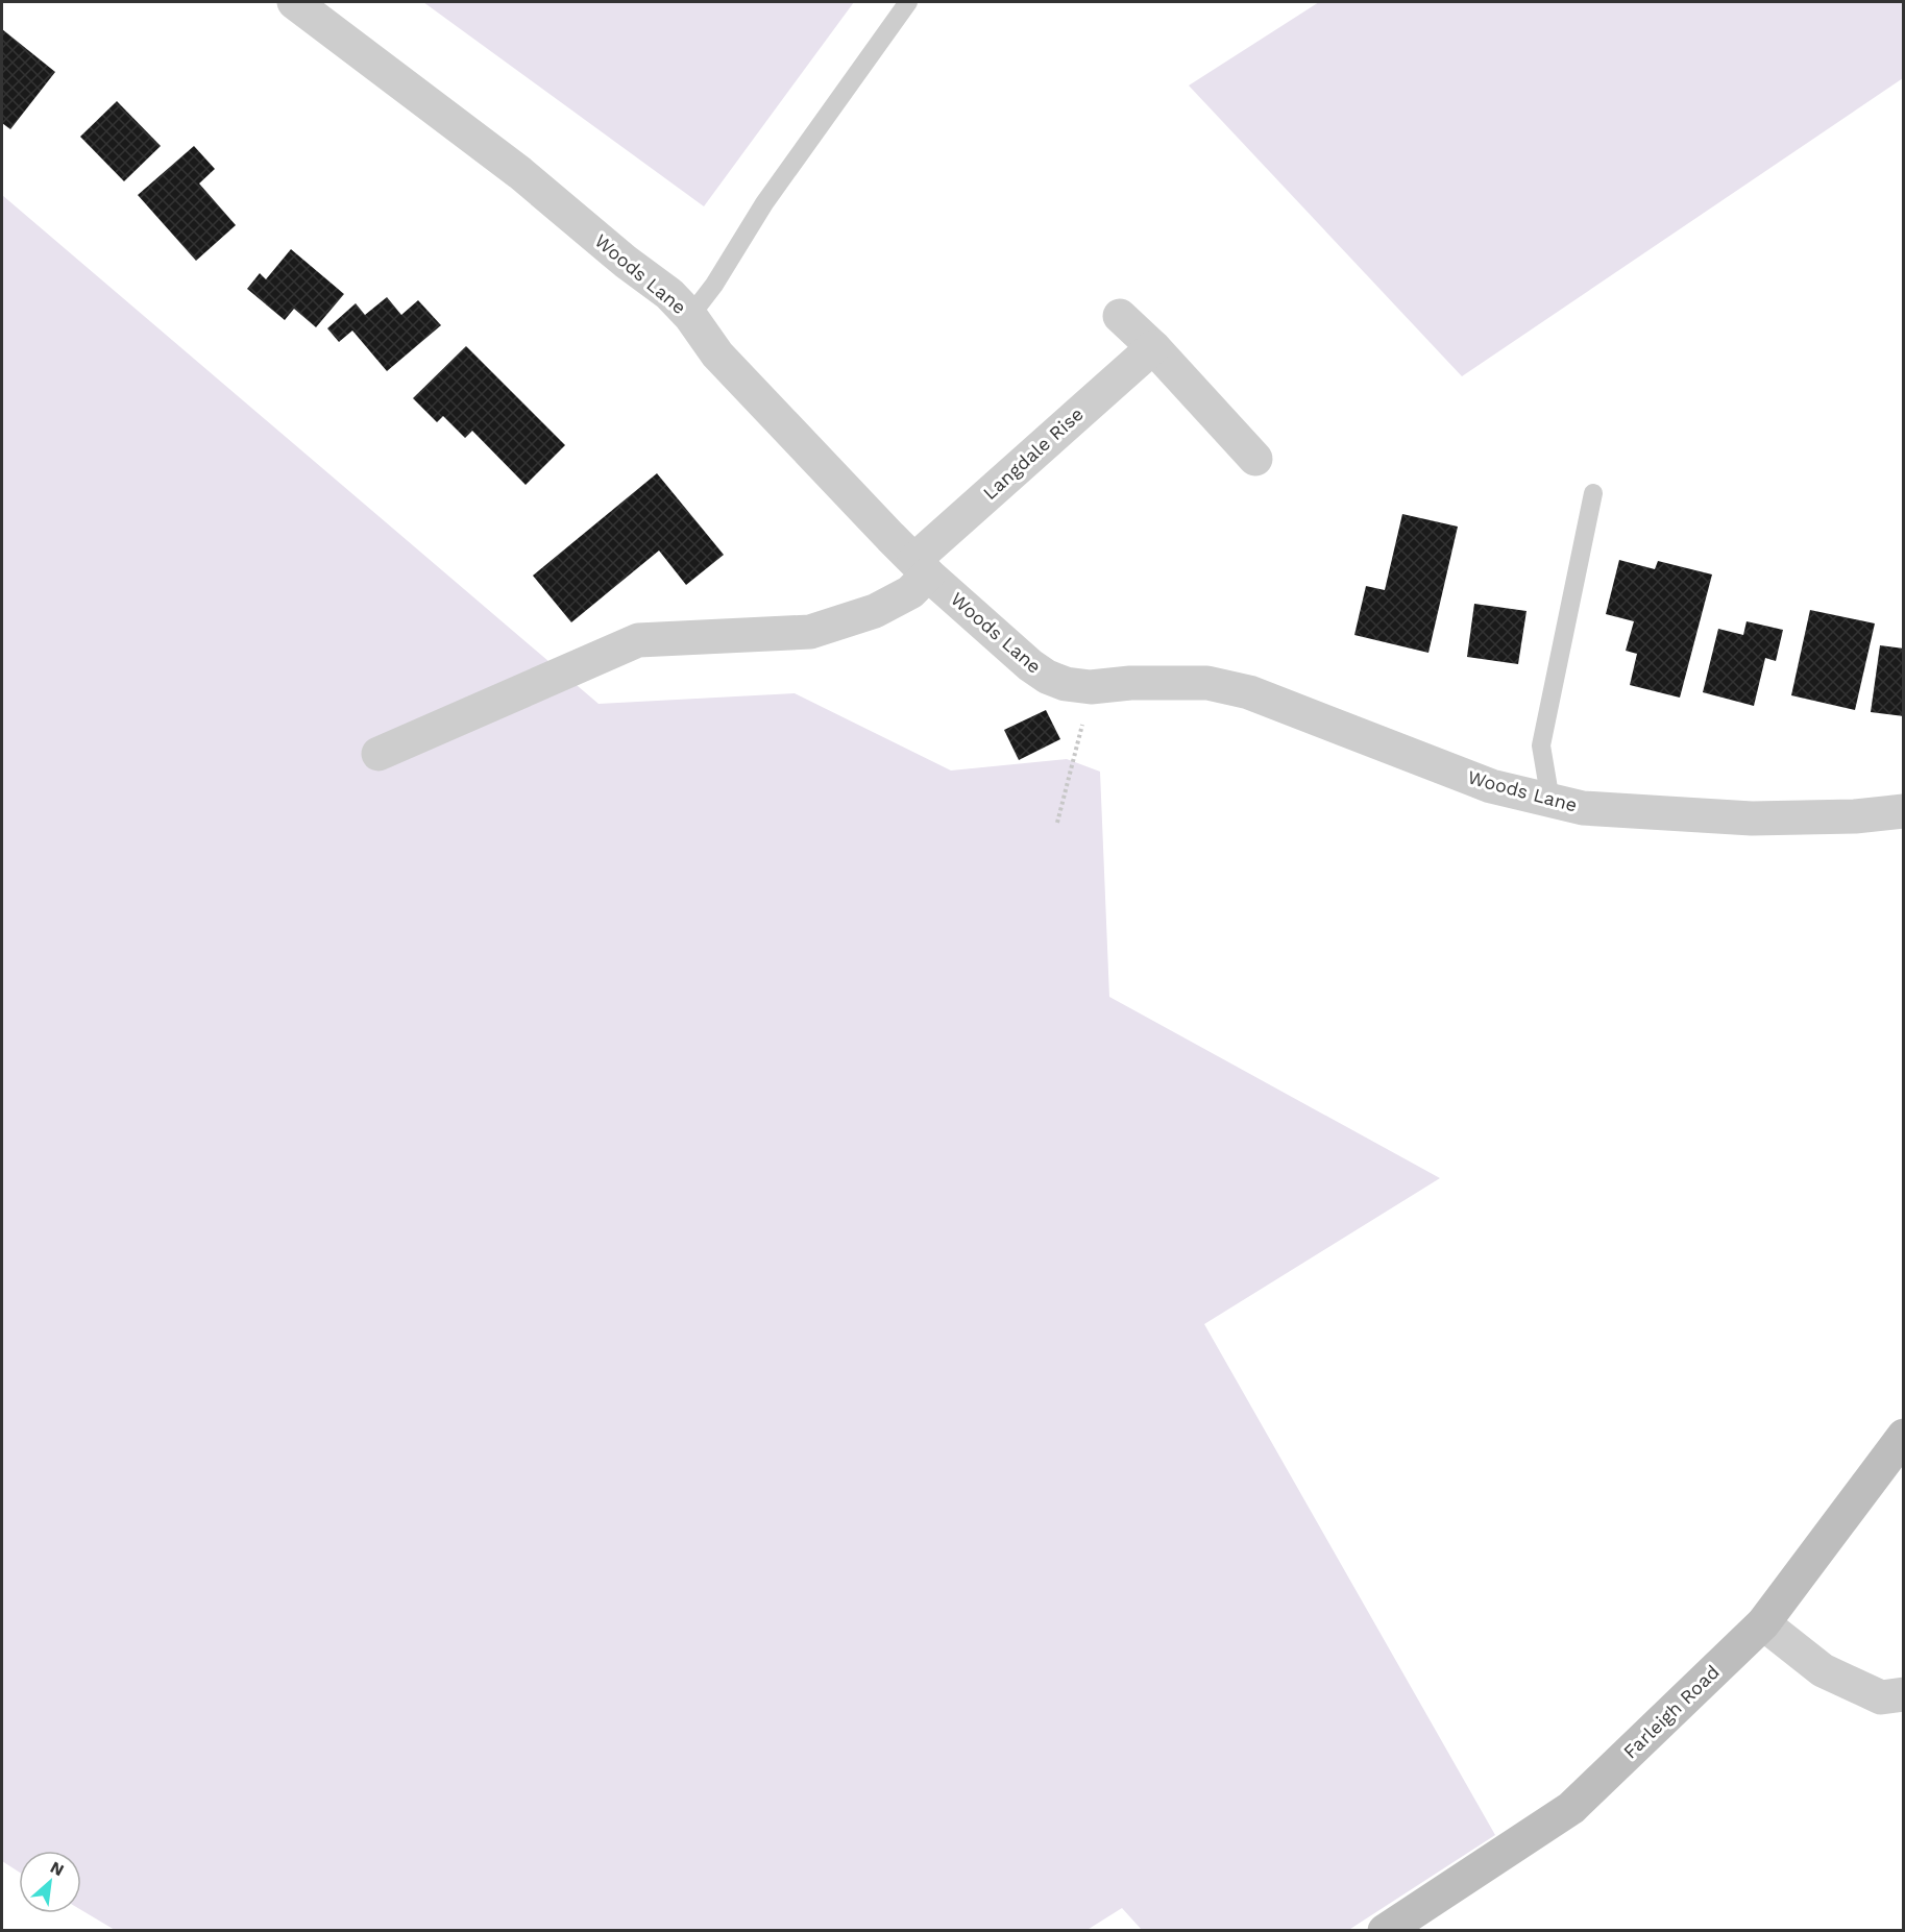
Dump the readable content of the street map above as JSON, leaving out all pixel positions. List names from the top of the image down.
{
  "streets": {
    "main road": ["Farleigh Road"],
    "street": ["Woods Lane", "Langdale Rise"]
  },
  "crossings": [
    ["Woods Lane", "Langdale Rise"]
  ],
  "north": "top right"
}
